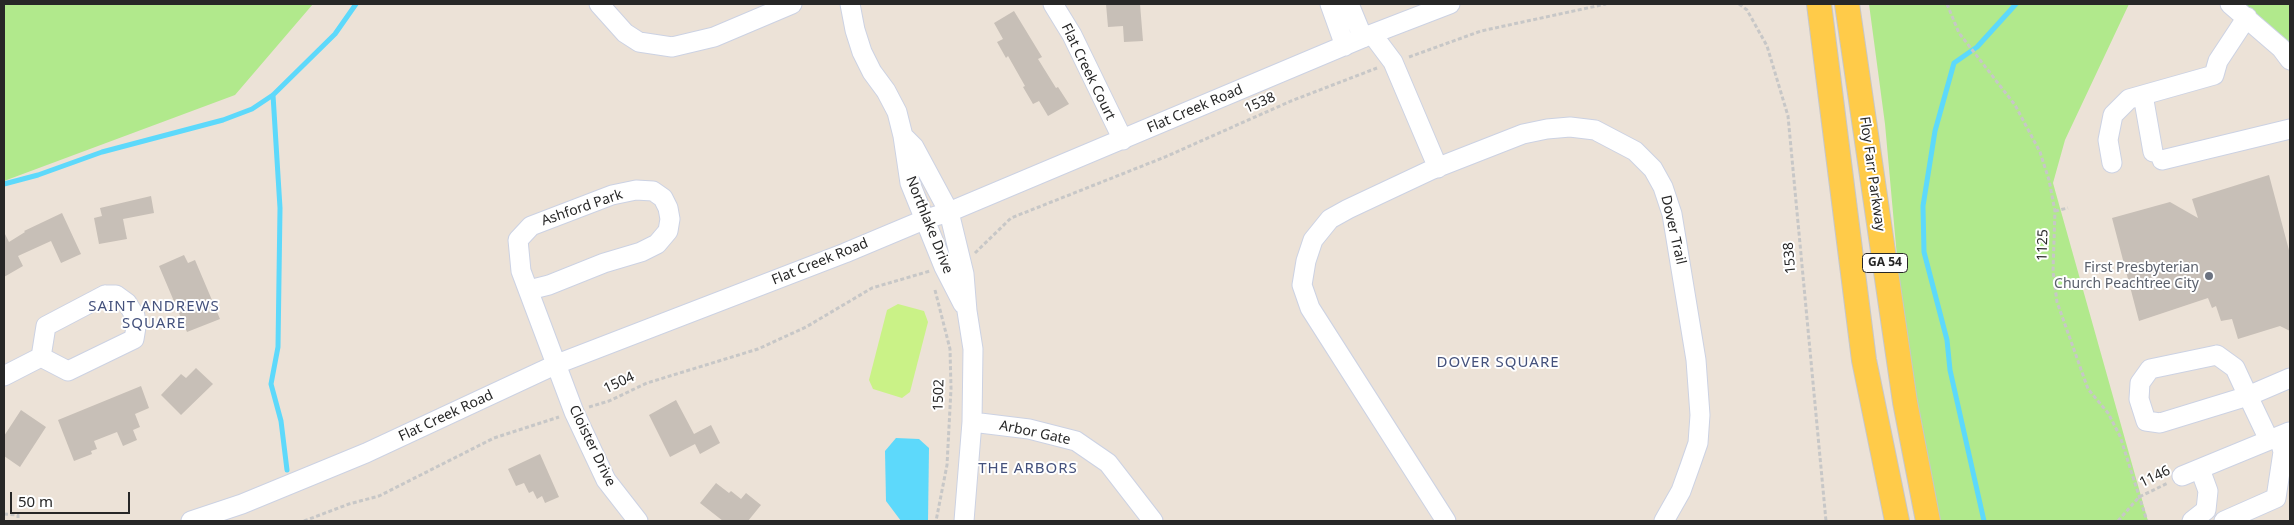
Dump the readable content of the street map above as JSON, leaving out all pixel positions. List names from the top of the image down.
{
  "streets": {
    "main road": ["Floy Farr Parkway", "GA 54"],
    "street": [
      "Flat Creek Court",
      "Flat Creek Road",
      "Ashford Park",
      "Northlake Drive",
      "Dover Trail",
      "Arbor Gate",
      "Cloister Drive"
    ],
    "path": [
      "1538",
      "1125",
      "1504",
      "1502",
      "1146"
    ]
  },
  "crossings": [
    ["Flat Creek Court", "Flat Creek Road"],
    ["1538", "Northlake Drive"],
    ["1538", "1504"],
    ["Flat Creek Road", "Ashford Park"],
    ["Flat Creek Road", "Northlake Drive"],
    ["Flat Creek Road", "Cloister Drive"],
    ["Ashford Park", "Cloister Drive"],
    ["Northlake Drive", "1504"],
    ["Northlake Drive", "Arbor Gate"],
    ["1125", "1146"],
    ["1504", "Cloister Drive"]
  ],
  "districts": ["SAINT ANDREWS SQUARE", "DOVER SQUARE", "THE ARBORS"],
  "places": ["First Presbyterian Church Peachtree City"],
  "scale_bar": "50 m"
}
